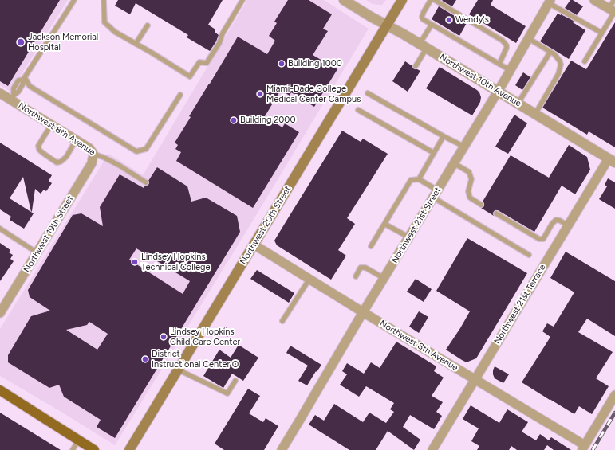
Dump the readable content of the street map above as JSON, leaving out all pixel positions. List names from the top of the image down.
{
  "streets": {
    "main road": ["Northwest 20th Street"],
    "street": [
      "Northwest 10th Avenue",
      "Northwest 8th Avenue",
      "Northwest 21st Street",
      "Northwest 19th Street",
      "Northwest 21st Terrace"
    ]
  },
  "crossings": [
    ["Northwest 10th Avenue", "Northwest 20th Street"],
    ["Northwest 10th Avenue", "Northwest 21st Street"],
    ["Northwest 10th Avenue", "Northwest 21st Terrace"],
    ["Northwest 8th Avenue", "Northwest 20th Street"],
    ["Northwest 8th Avenue", "Northwest 21st Street"],
    ["Northwest 8th Avenue", "Northwest 19th Street"],
    ["Northwest 8th Avenue", "Northwest 21st Terrace"]
  ],
  "places": [
    "Wendy's",
    "Jackson Memorial Hospital",
    "Building 1000",
    "Miami-Dade College Medical Center Campus",
    "Building 2000",
    "Lindsey Hopkins Technical College",
    "Lindsey Hopkins Child Care Center",
    "District Instructional Center O"
  ]
}
